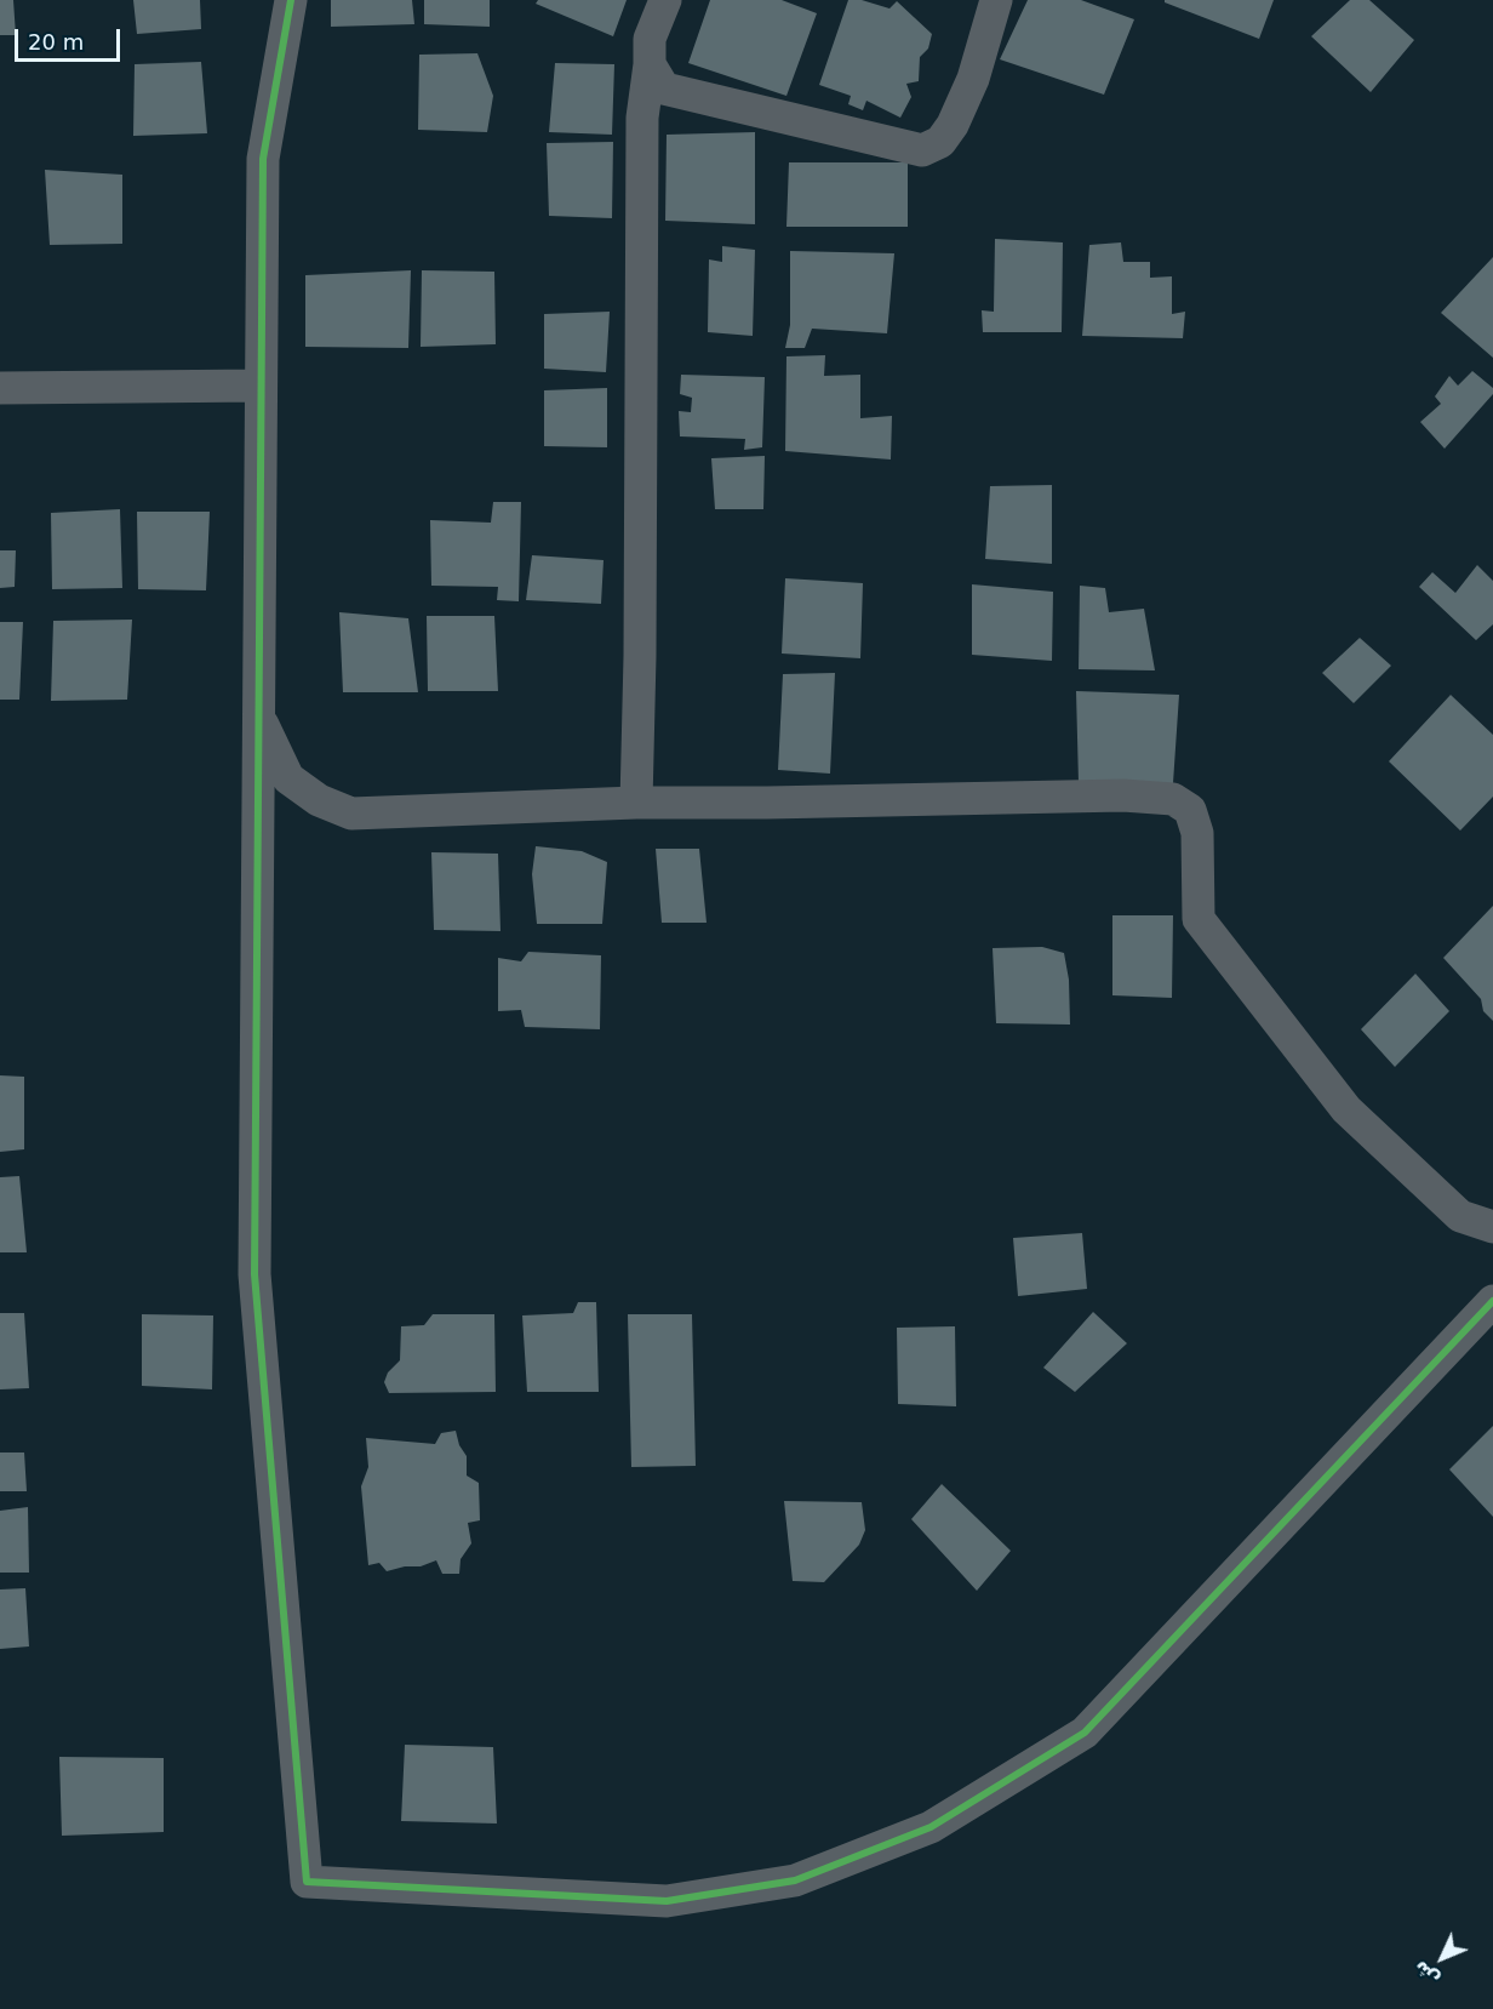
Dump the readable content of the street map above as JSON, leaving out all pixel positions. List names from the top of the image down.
{
  "scale_bar": "20 m",
  "north": "bottom left"
}
